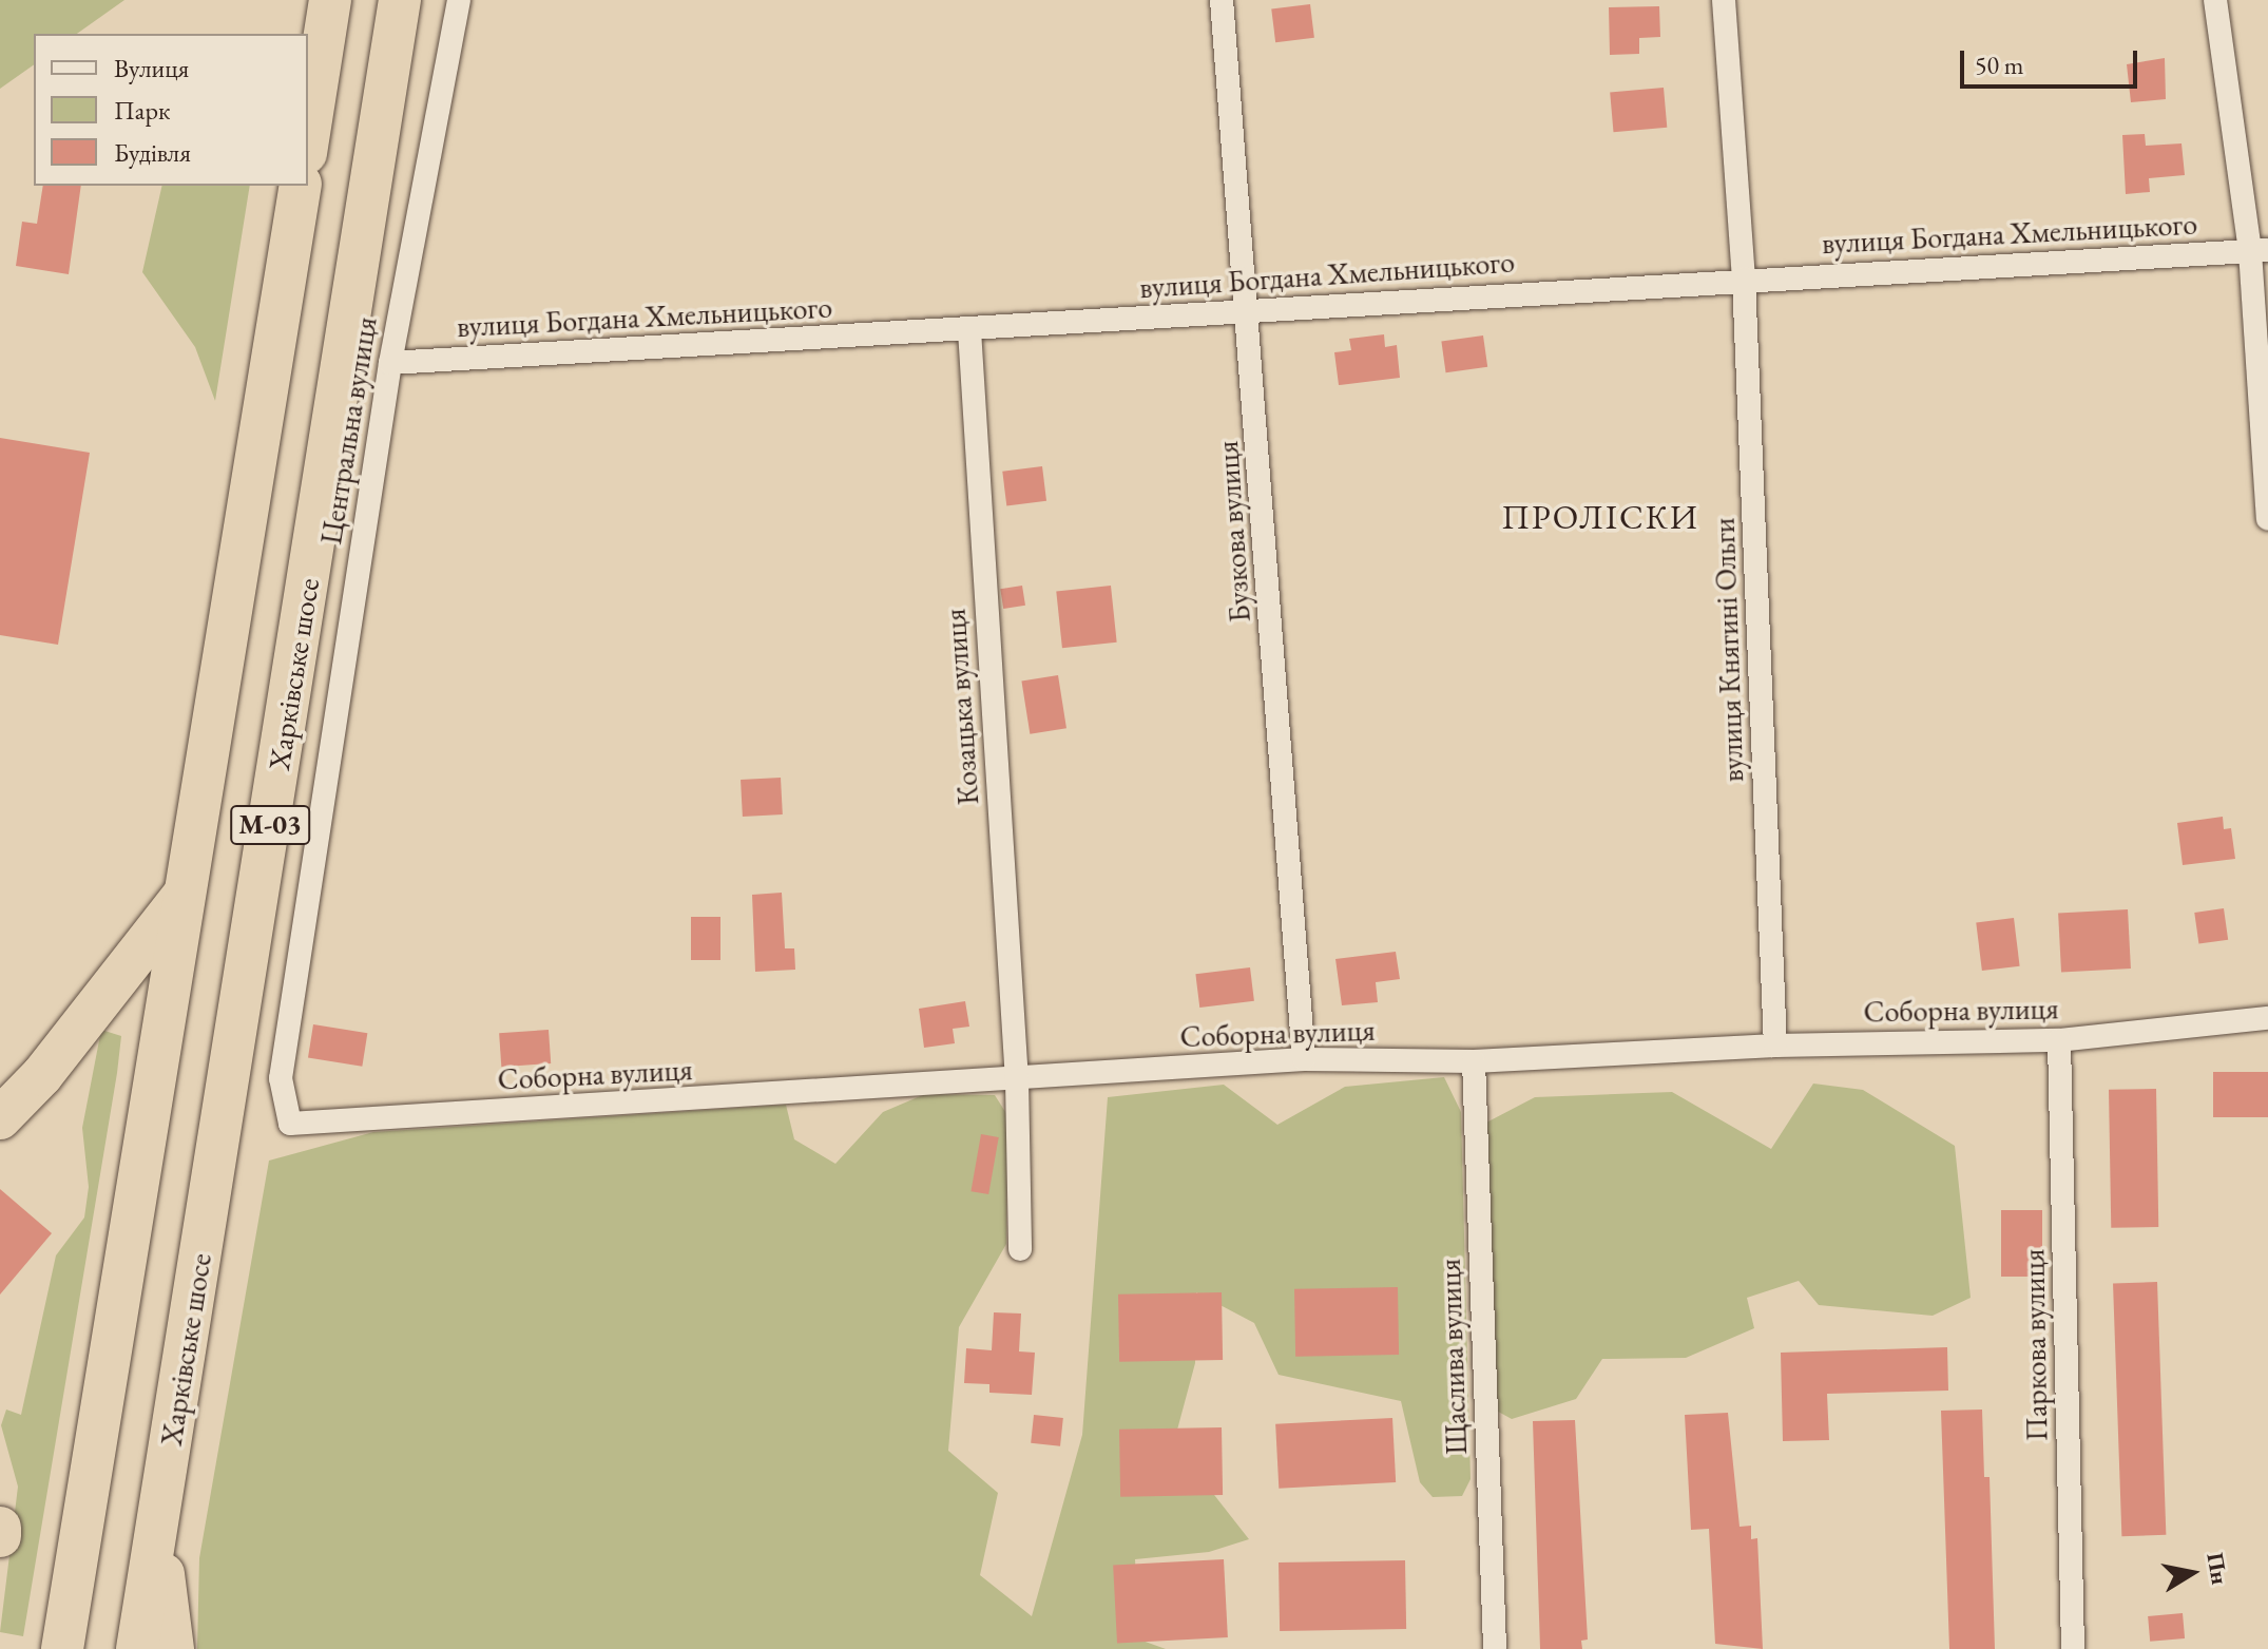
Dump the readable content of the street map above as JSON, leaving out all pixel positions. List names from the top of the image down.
{
  "streets": {
    "highway": ["Харківське шосе", "М-03"],
    "street": [
      "вулиця Богдана Хмельницького",
      "Центральна вулиця",
      "Бузкова вулиця",
      "вулиця Княгині Ольги",
      "Козацька вулиця",
      "Соборна вулиця",
      "Паркова вулиця",
      "Щаслива вулиця"
    ]
  },
  "crossings": [
    ["вулиця Богдана Хмельницького", "Центральна вулиця"],
    ["вулиця Богдана Хмельницького", "Бузкова вулиця"],
    ["вулиця Богдана Хмельницького", "вулиця Княгині Ольги"],
    ["вулиця Богдана Хмельницького", "Козацька вулиця"],
    ["Центральна вулиця", "Соборна вулиця"],
    ["Бузкова вулиця", "Соборна вулиця"],
    ["вулиця Княгині Ольги", "Соборна вулиця"],
    ["Козацька вулиця", "Соборна вулиця"],
    ["Соборна вулиця", "Паркова вулиця"],
    ["Соборна вулиця", "Щаслива вулиця"]
  ],
  "districts": ["ПРОЛІСКИ"],
  "legend": ["Вулиця", "Парк", "Будівля"],
  "scale_bar": "50 m",
  "north": "right"
}
